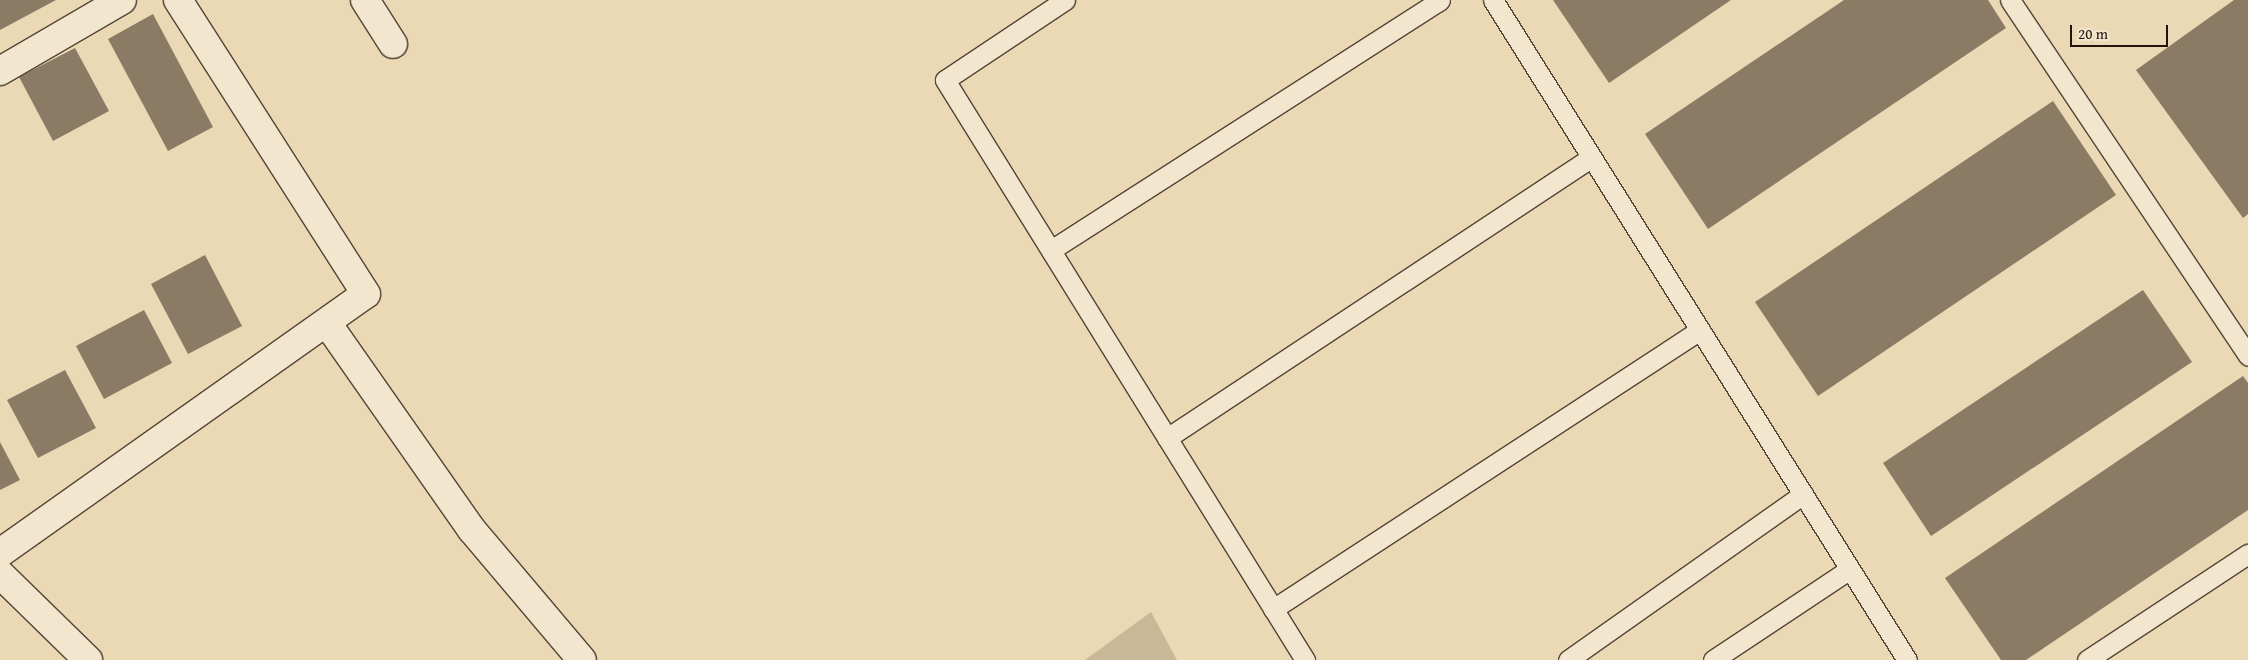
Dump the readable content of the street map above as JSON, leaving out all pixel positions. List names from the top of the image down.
{
  "scale_bar": "20 m"
}
